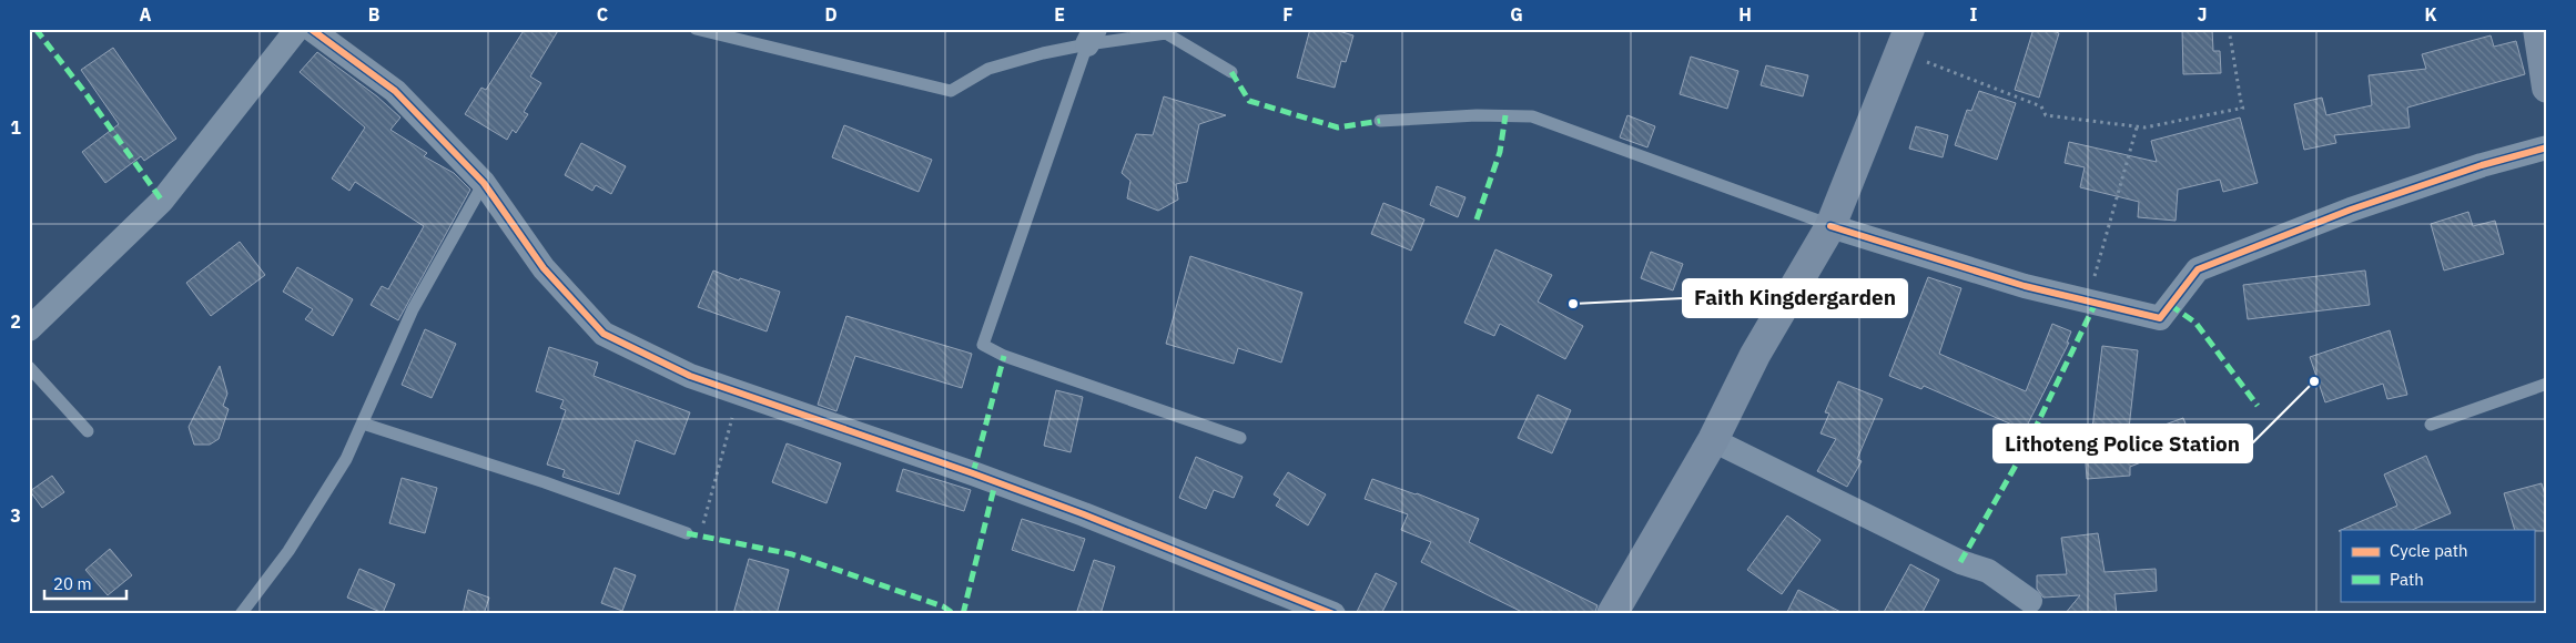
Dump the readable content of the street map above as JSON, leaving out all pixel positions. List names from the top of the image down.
{
  "places": ["Faith Kingdergarden", "Lithoteng Police Station"],
  "legend": ["Cycle path", "Path"],
  "scale_bar": "20 m",
  "grid": {
    "columns": [
      "A",
      "B",
      "C",
      "D",
      "E",
      "F",
      "G",
      "H",
      "I",
      "J",
      "K"
    ],
    "rows": ["1", "2", "3"]
  }
}
